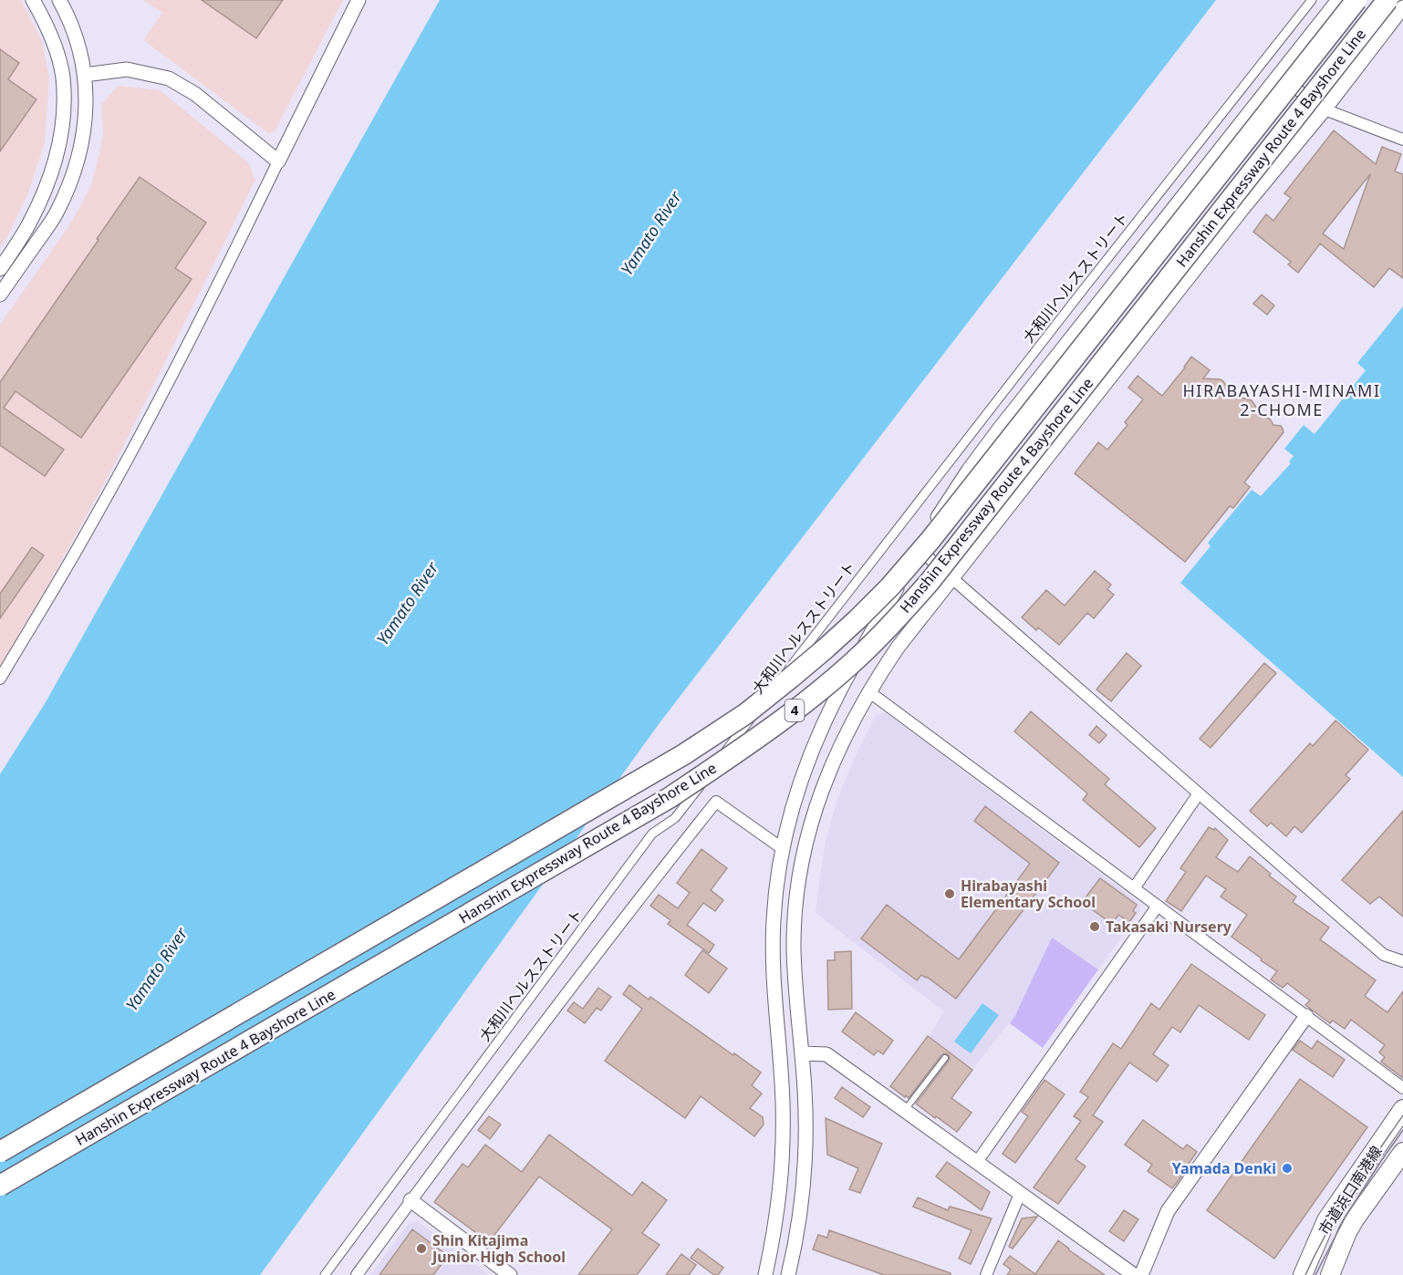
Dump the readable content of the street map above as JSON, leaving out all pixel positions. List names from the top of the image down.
{
  "streets": {
    "highway": ["Hanshin Expressway Route 4 Bayshore Line", "4"],
    "main road": ["市道浜口南港線"],
    "street": ["大和川ヘルスストリート"]
  },
  "districts": ["HIRABAYASHI-MINAMI 2-CHOME"],
  "water": ["Yamato River"],
  "places": [
    "Hirabayashi Elementary School",
    "Takasaki Nursery",
    "Yamada Denki",
    "Shin Kitajima Junior High School"
  ]
}
